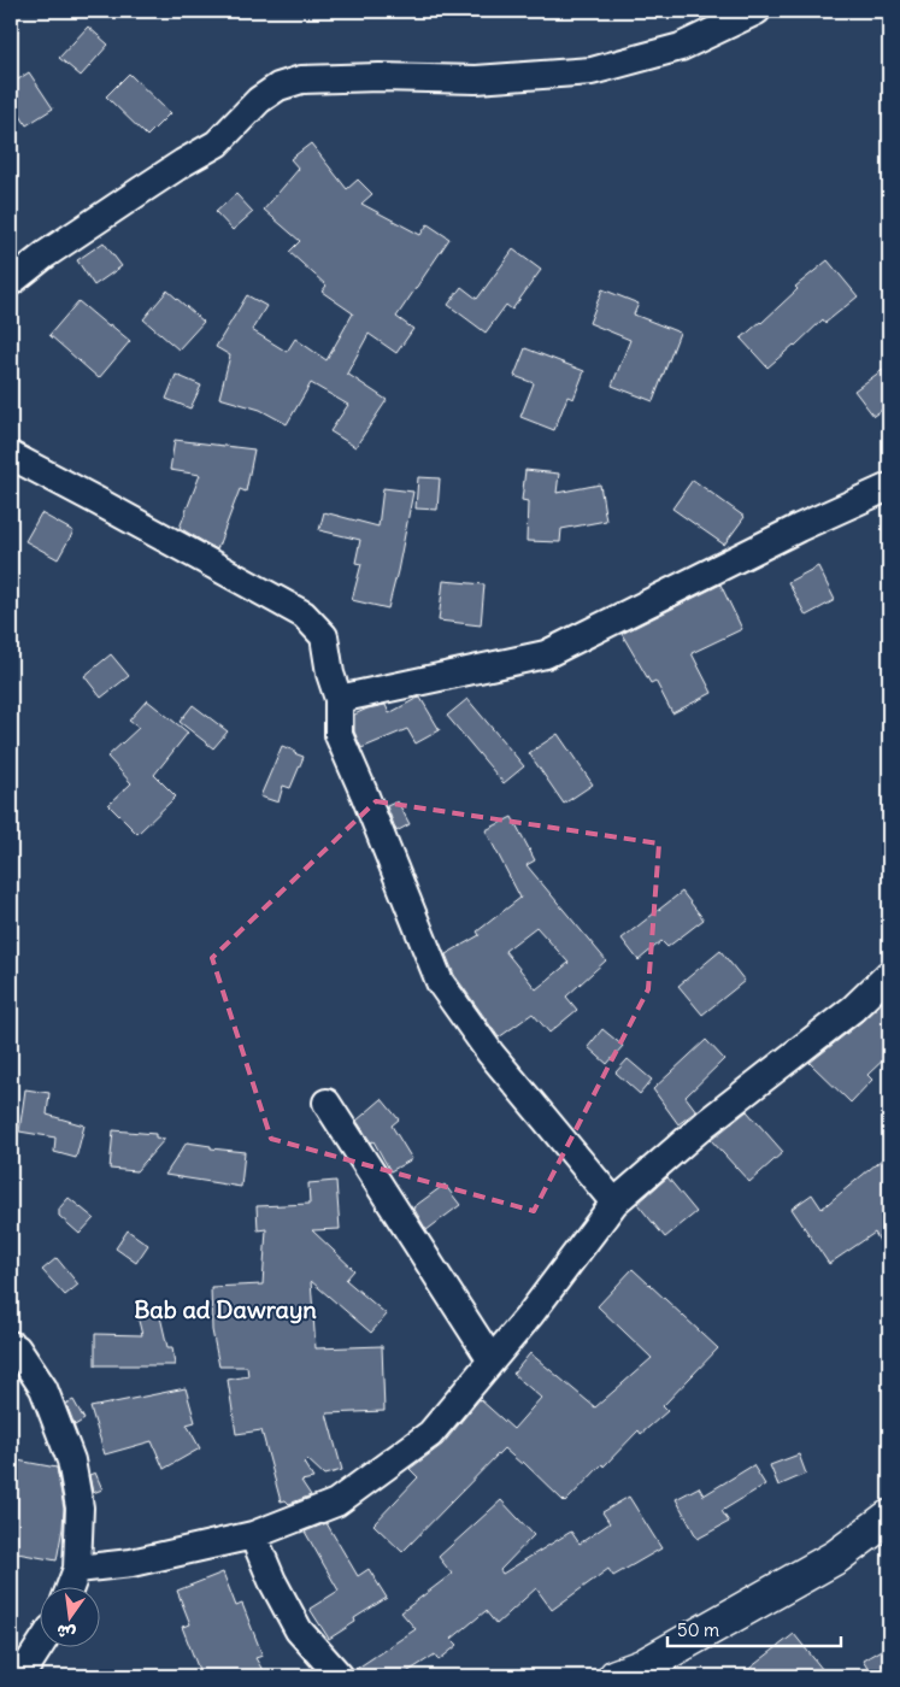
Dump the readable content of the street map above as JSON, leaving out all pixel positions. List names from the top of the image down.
{
  "districts": ["Bab ad Dawrayn"],
  "scale_bar": "50 m",
  "north": "bottom"
}
